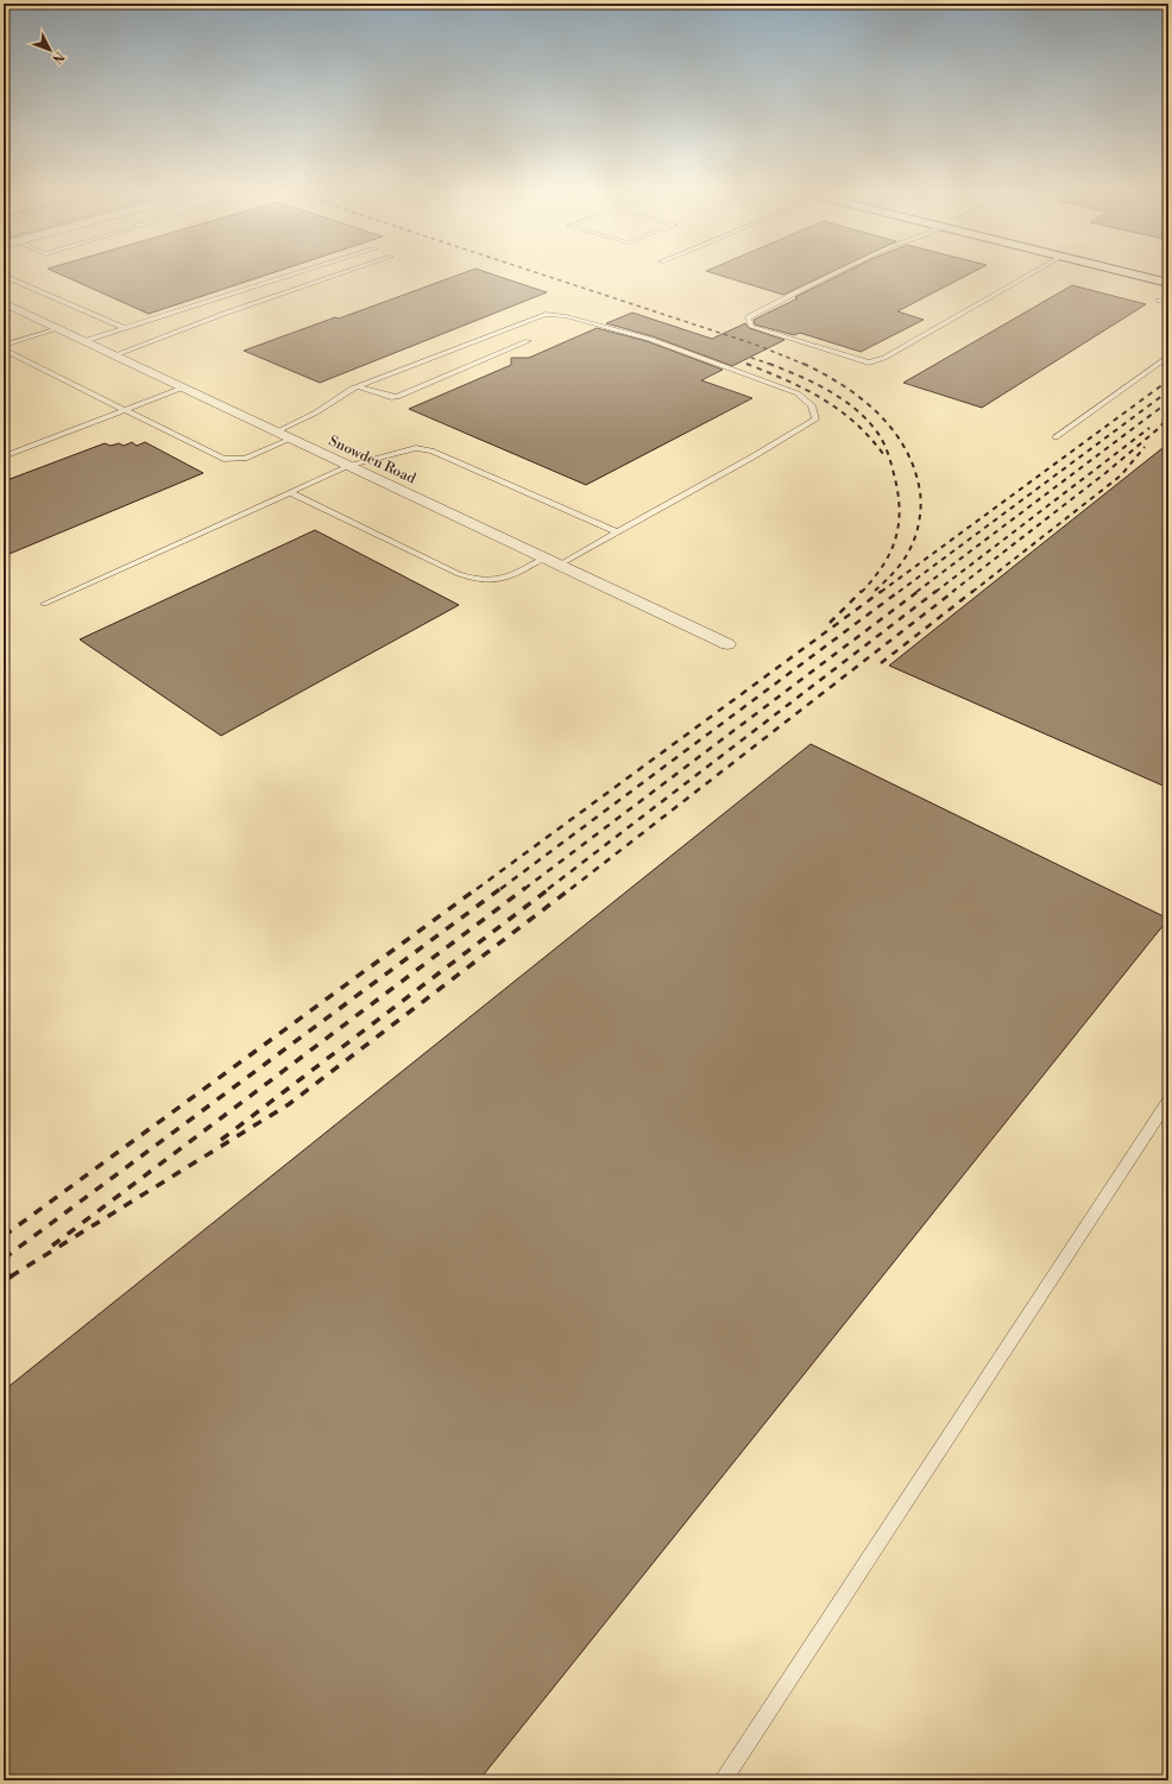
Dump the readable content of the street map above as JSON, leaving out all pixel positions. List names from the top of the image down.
{
  "streets": {
    "street": ["Snowden Road"]
  },
  "north": "bottom right"
}
